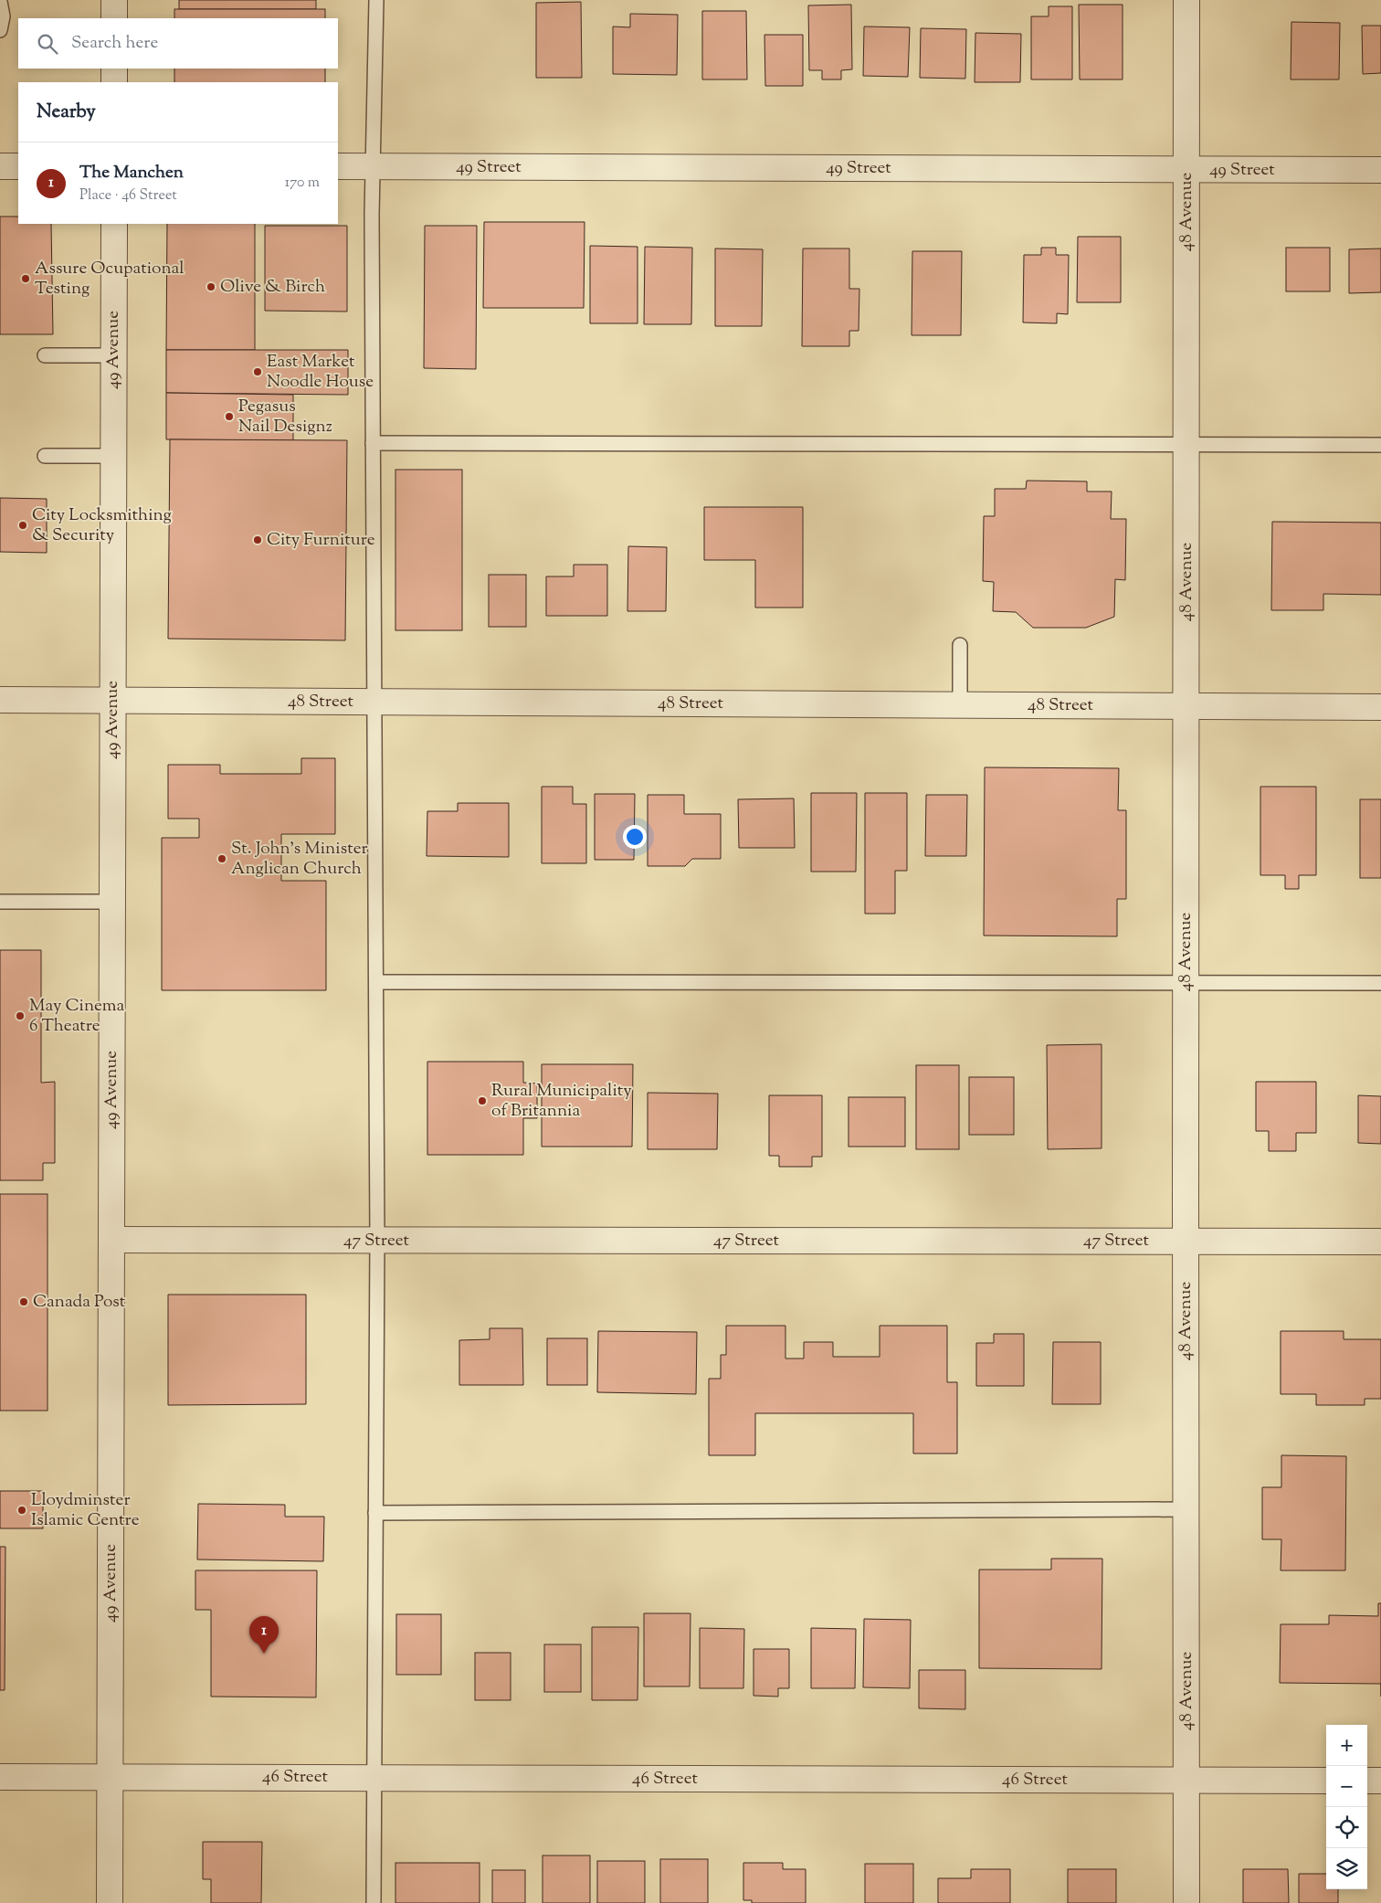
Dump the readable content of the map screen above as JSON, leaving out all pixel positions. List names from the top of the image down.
{
  "streets": {
    "street": [
      "49 Street",
      "48 Avenue",
      "49 Avenue",
      "48 Street",
      "47 Street",
      "46 Street"
    ]
  },
  "crossings": [
    ["49 Street", "48 Avenue"],
    ["48 Avenue", "48 Street"],
    ["48 Avenue", "47 Street"],
    ["48 Avenue", "46 Street"],
    ["49 Avenue", "48 Street"],
    ["49 Avenue", "47 Street"],
    ["49 Avenue", "46 Street"]
  ],
  "places": [
    "Assure Ocupational Testing",
    "Olive & Birch",
    "East Market Noodle House",
    "Pegasus Nail Designz",
    "City Locksmithing & Security",
    "City Furniture",
    "St. John's Minister Anglican Church",
    "May Cinema 6 Theatre",
    "Rural Municipality of Britannia",
    "Canada Post",
    "Lloydminster Islamic Centre"
  ],
  "page": {
    "search": "Search here",
    "heading": "Nearby",
    "list": [
      {
        "mark": "1",
        "name": "The Manchen",
        "note": "Place · 46 Street",
        "value": "170 m"
      }
    ],
    "pins": "1",
    "map_buttons": ["+", "−"]
  }
}
